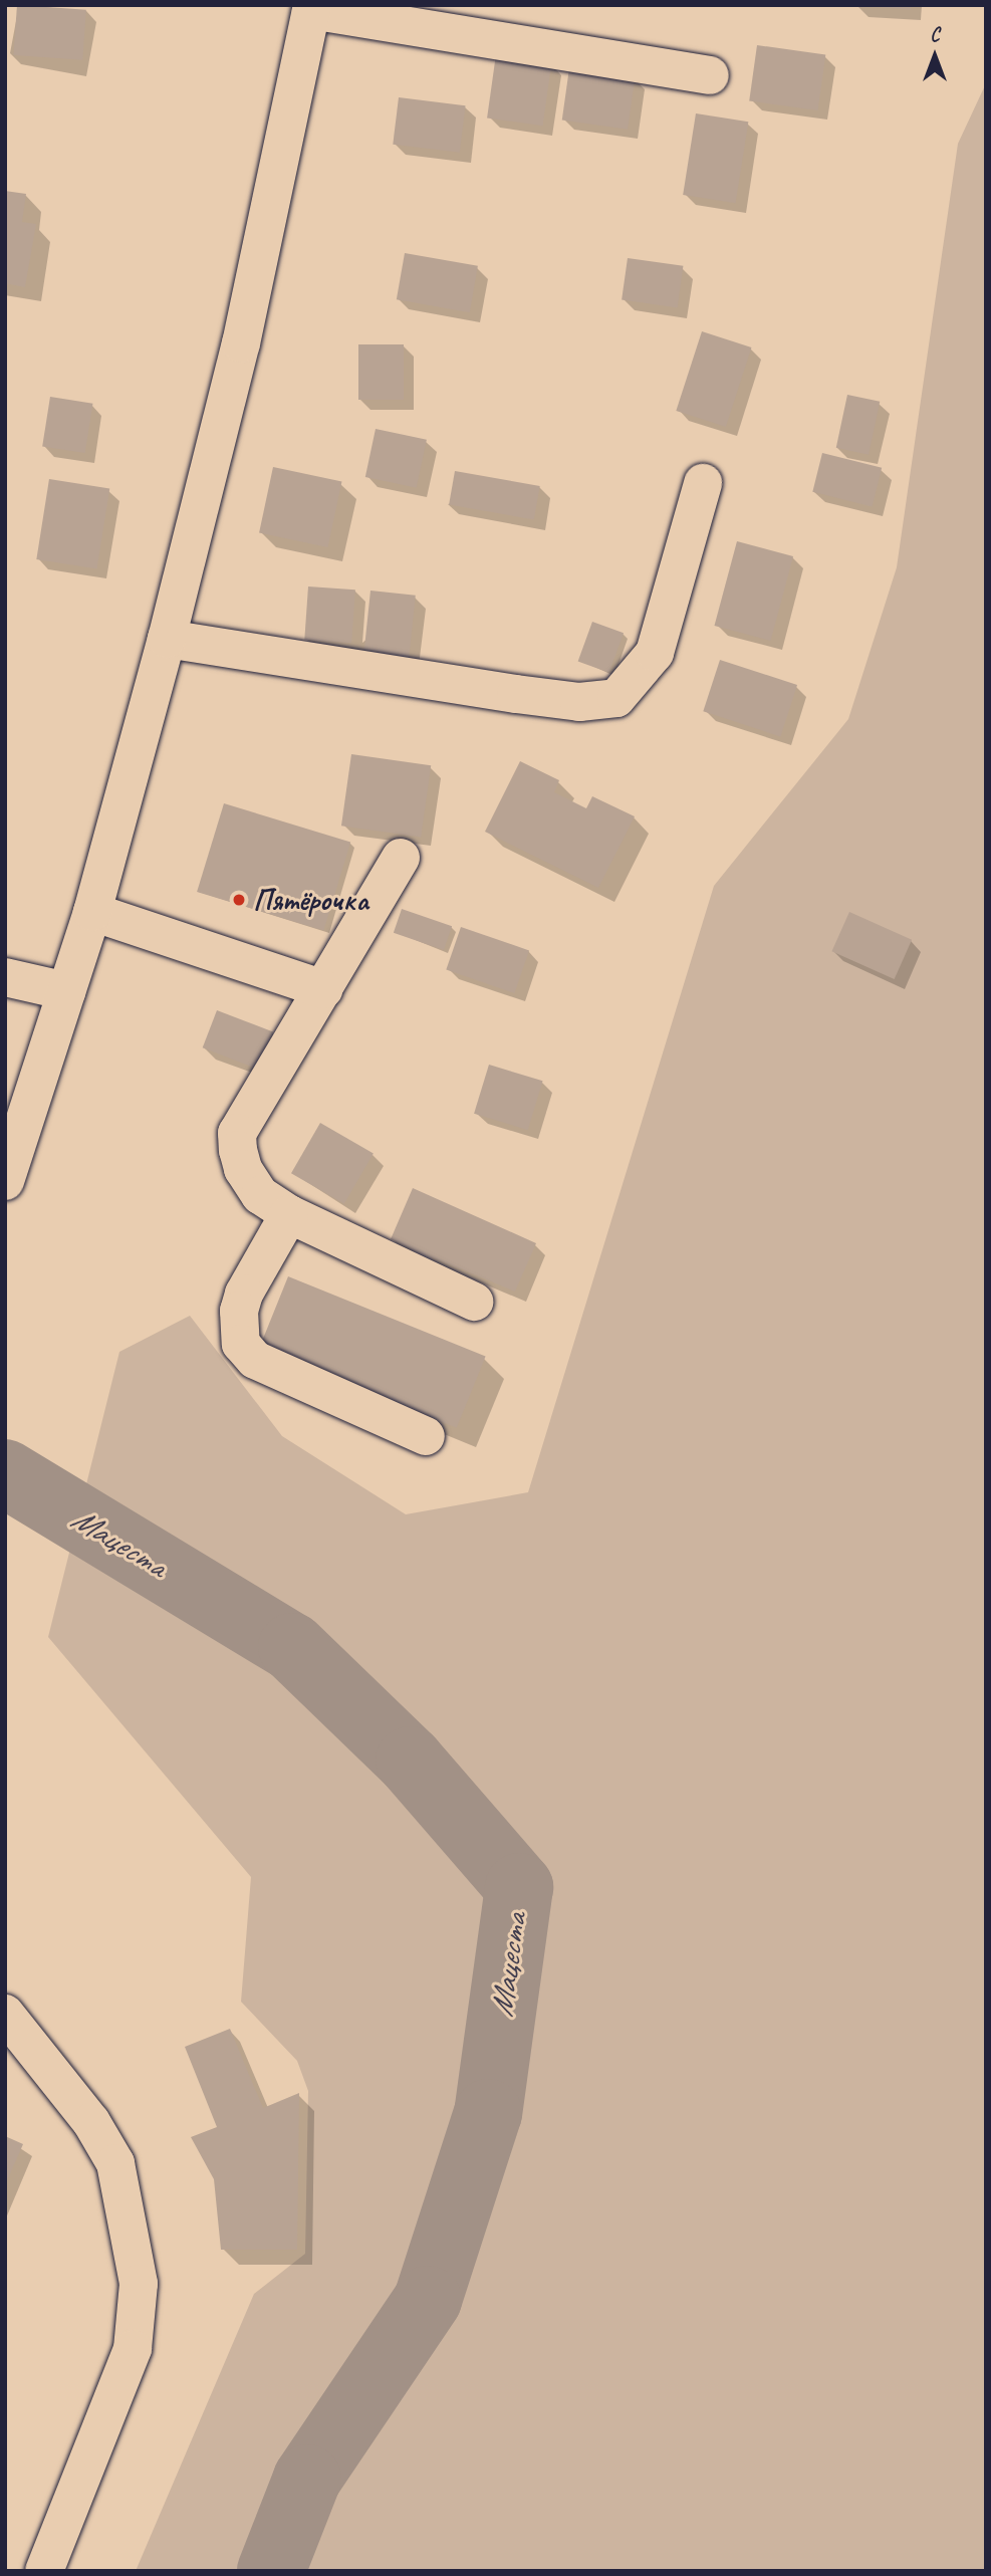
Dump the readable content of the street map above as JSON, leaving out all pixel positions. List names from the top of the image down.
{
  "water": ["Мацеста"],
  "places": ["Пятёрочка"],
  "north": "top"
}
